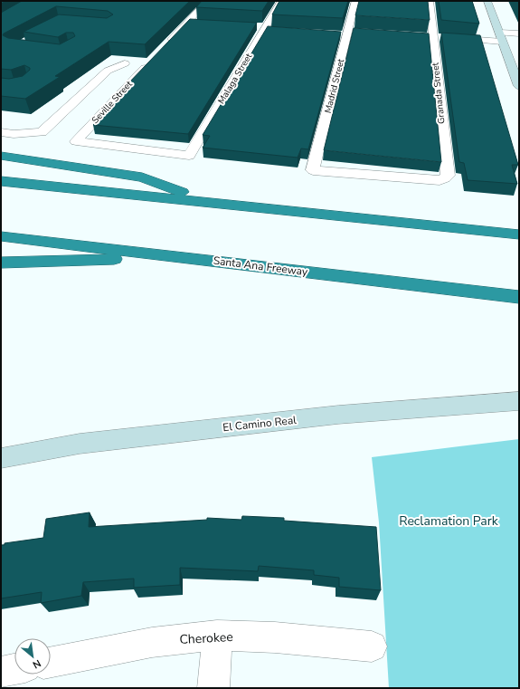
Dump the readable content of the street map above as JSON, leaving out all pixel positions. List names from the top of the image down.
{
  "streets": {
    "highway": ["Santa Ana Freeway"],
    "street": [
      "Malaga Street",
      "Madrid Street",
      "Granada Street",
      "Seville Street",
      "El Camino Real",
      "Cherokee"
    ]
  },
  "crossings": [
    ["Malaga Street", "Seville Street"],
    ["Madrid Street", "Granada Street"]
  ],
  "parks": ["Reclamation Park"],
  "north": "bottom right"
}
